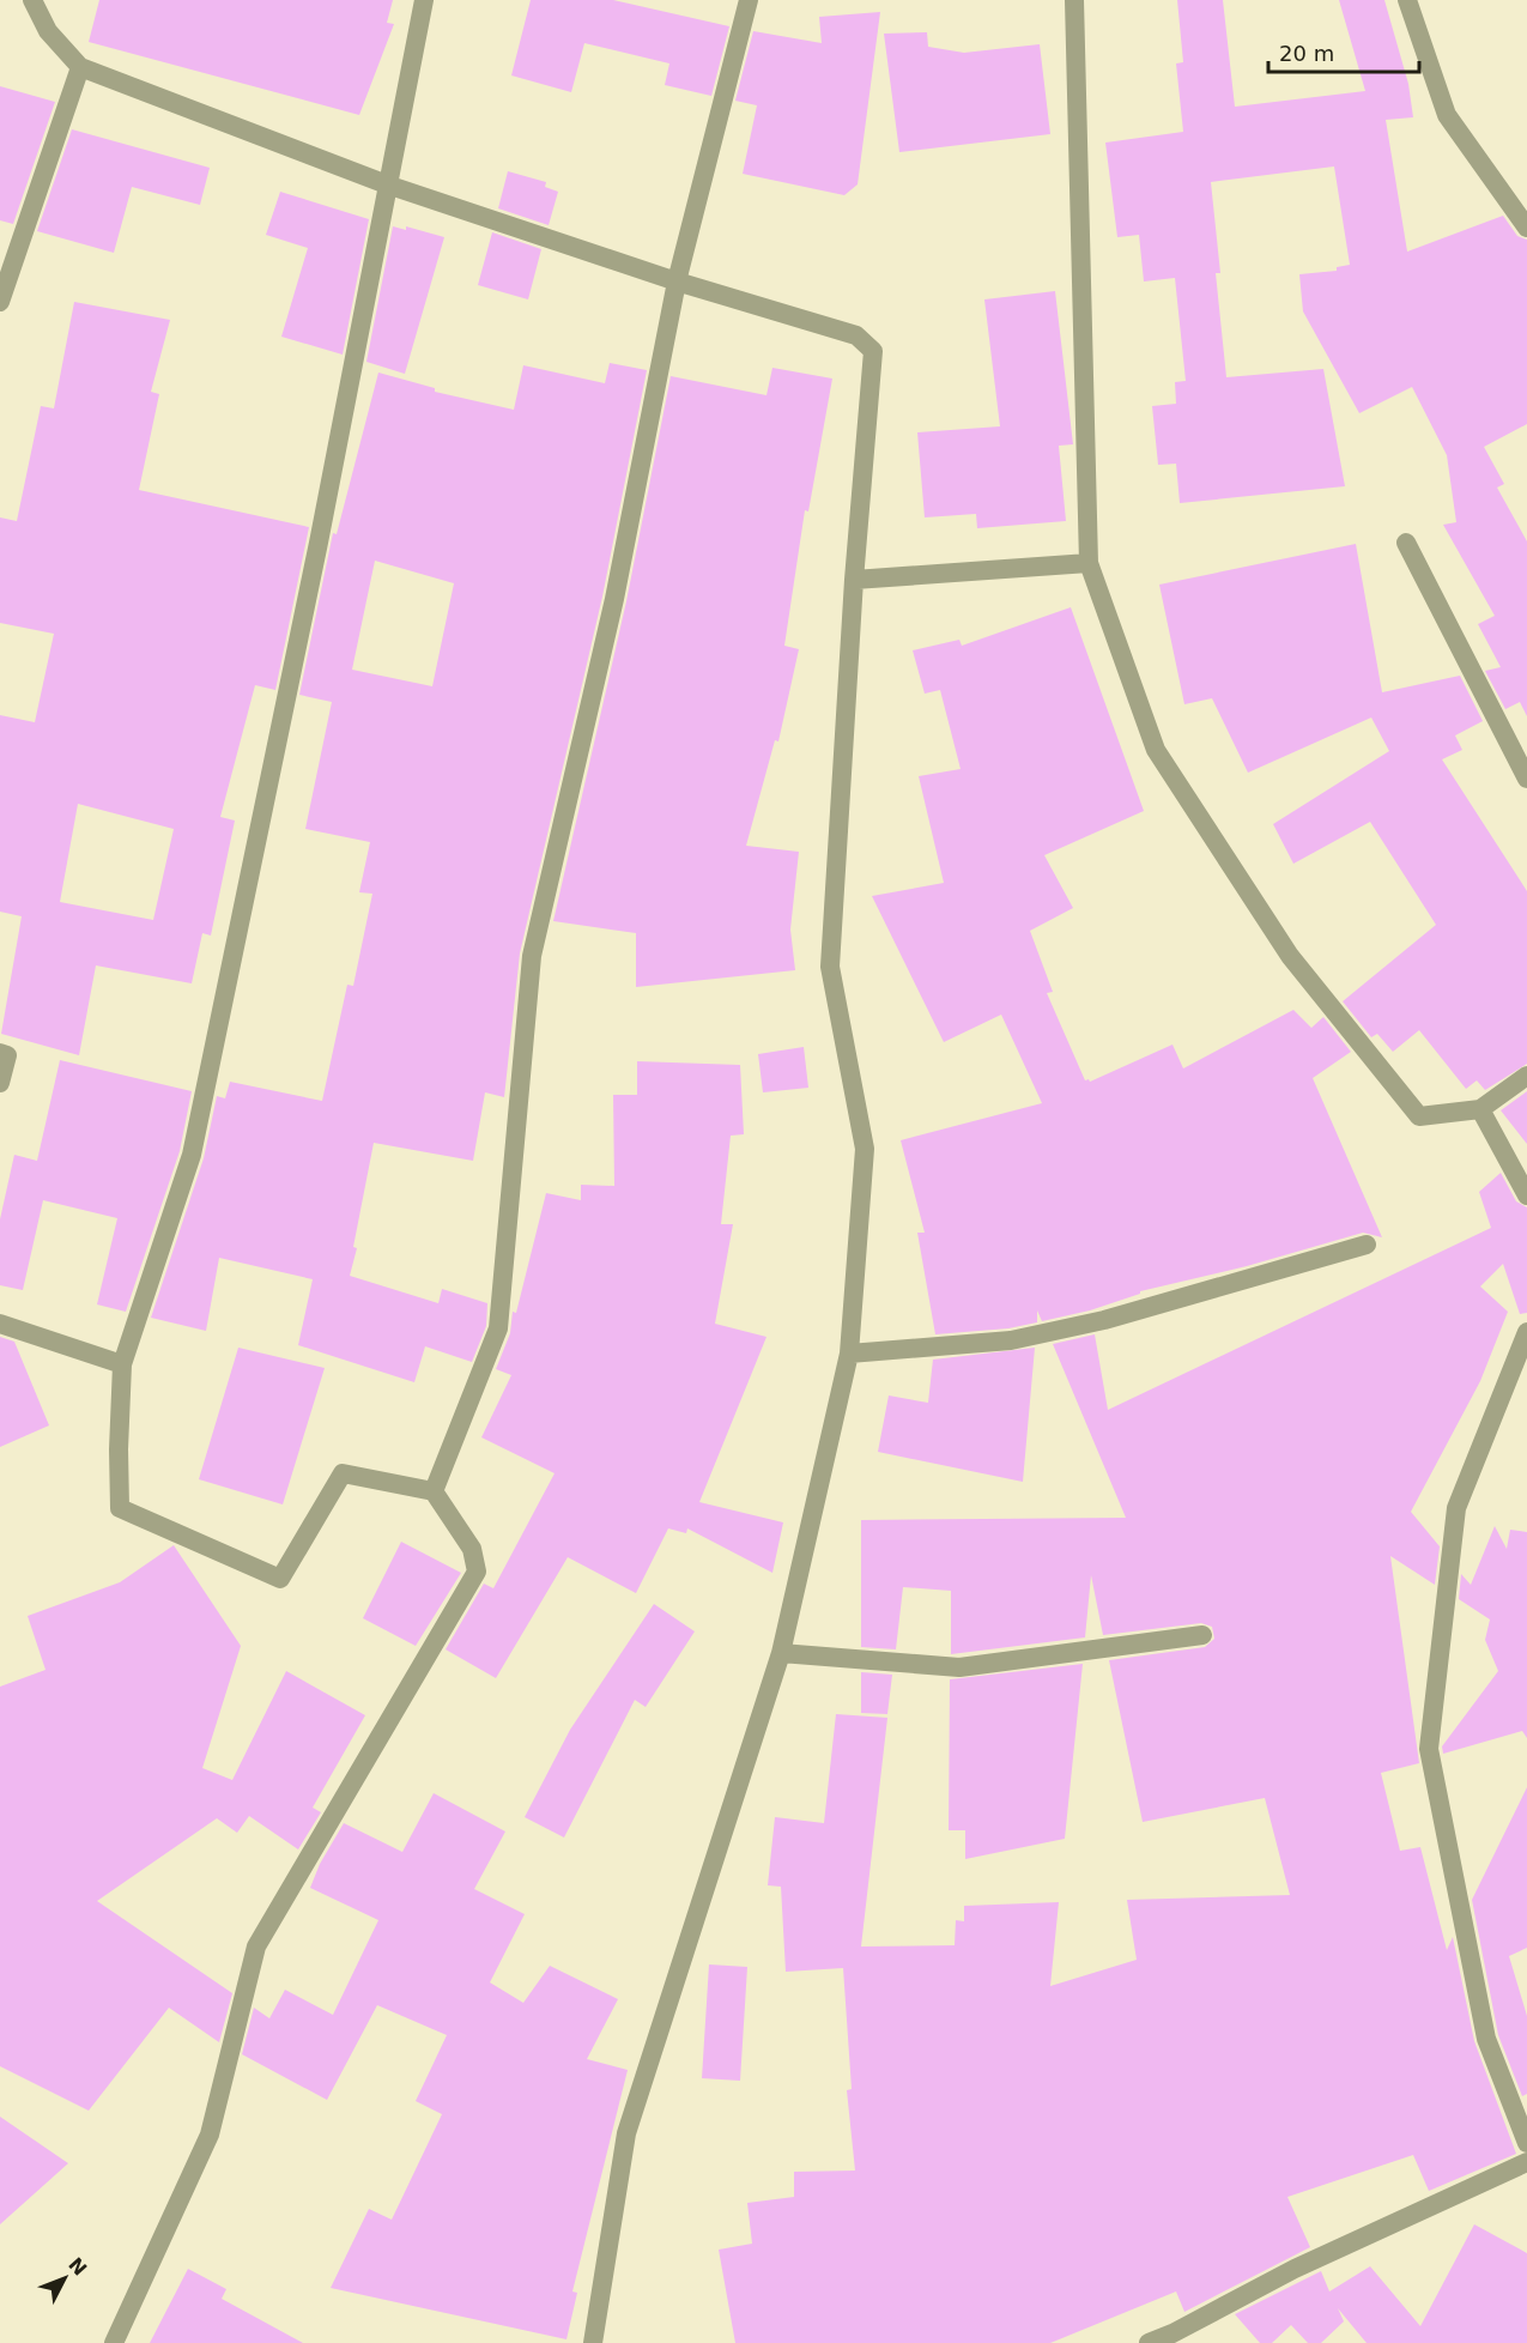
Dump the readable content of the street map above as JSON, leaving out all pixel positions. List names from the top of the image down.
{
  "scale_bar": "20 m",
  "north": "top right"
}
